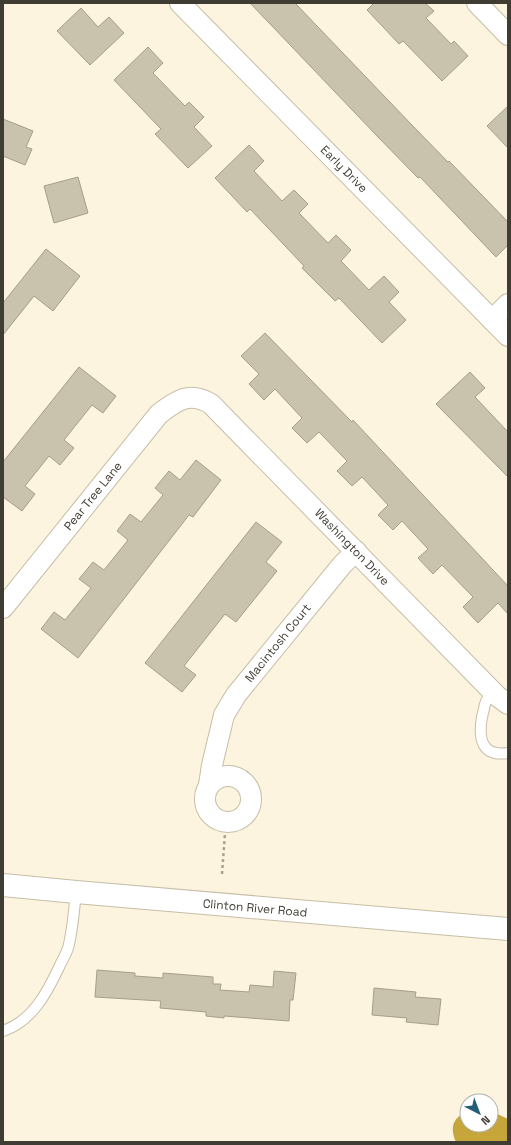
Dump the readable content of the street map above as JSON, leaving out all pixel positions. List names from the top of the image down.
{
  "streets": {
    "street": [
      "Early Drive",
      "Pear Tree Lane",
      "Washington Drive",
      "Macintosh Court",
      "Clinton River Road"
    ]
  },
  "crossings": [
    ["Pear Tree Lane", "Washington Drive"],
    ["Washington Drive", "Macintosh Court"]
  ],
  "north": "bottom right"
}
